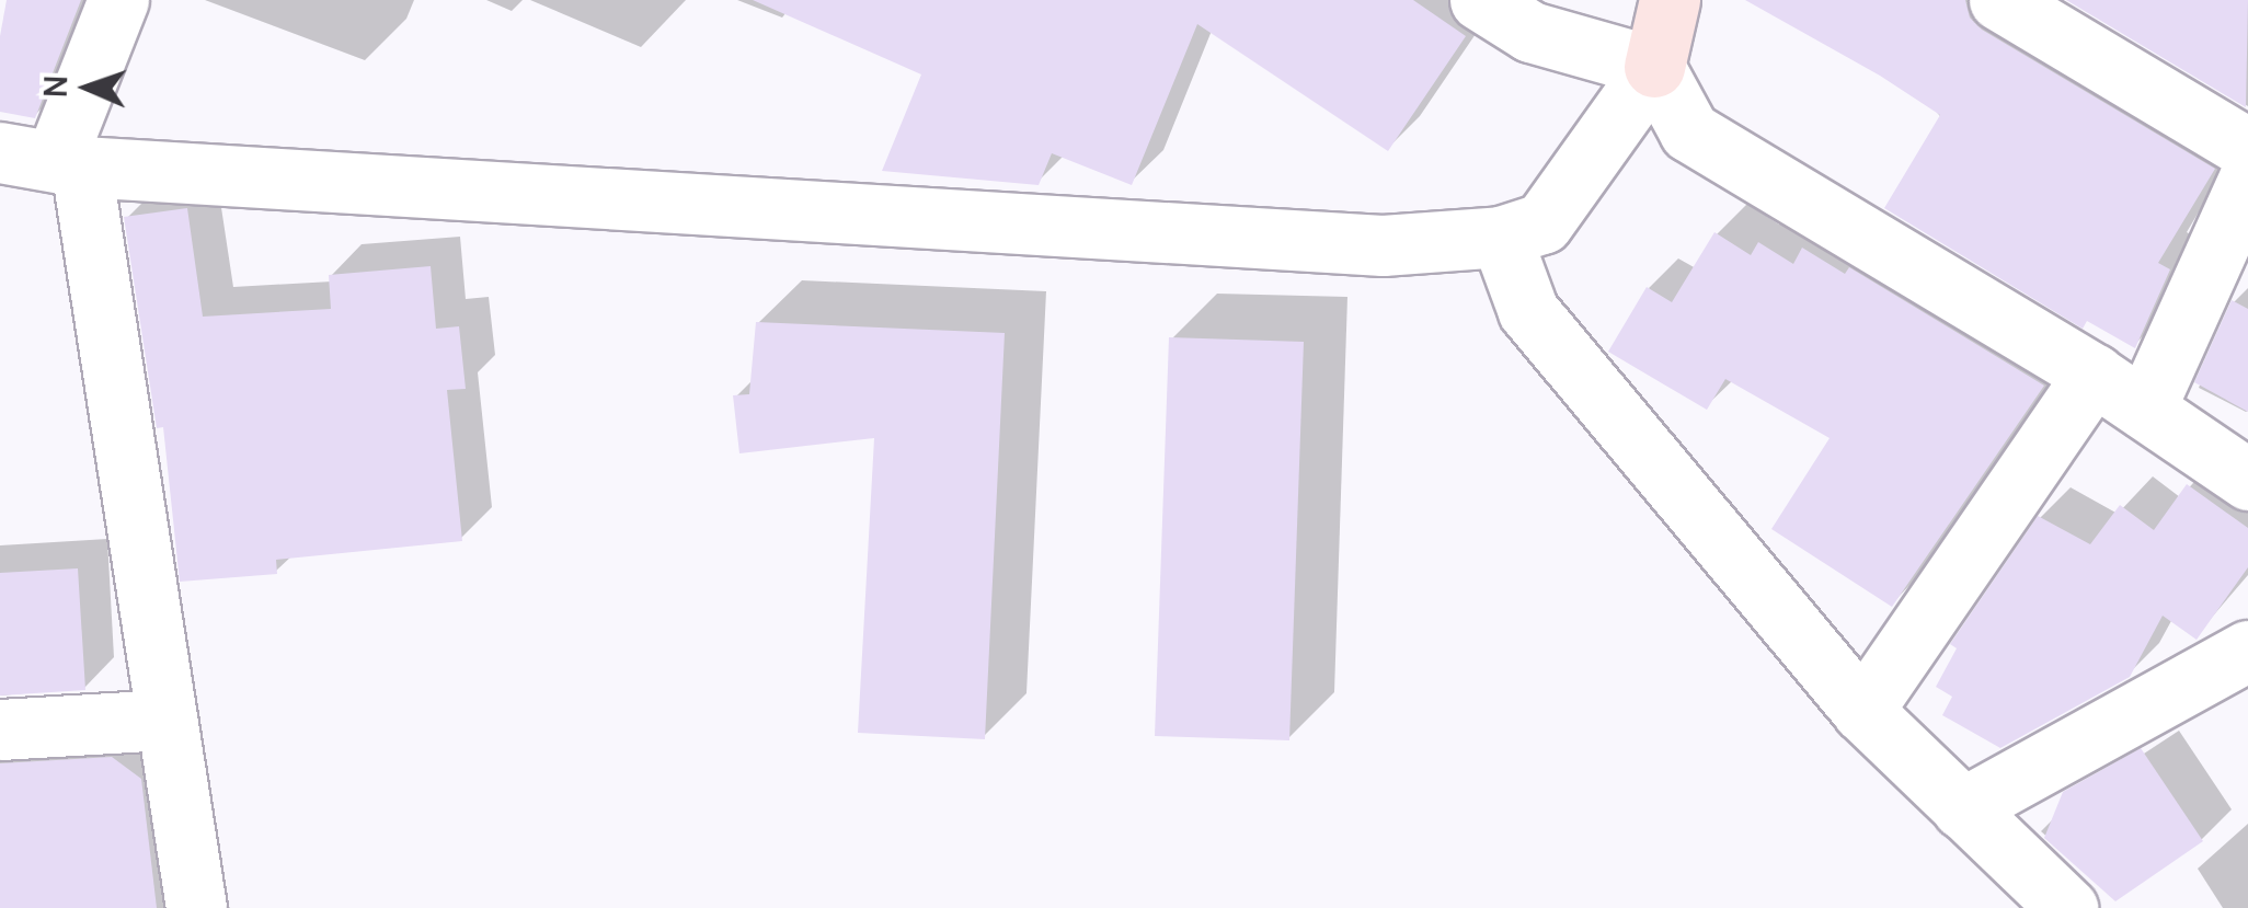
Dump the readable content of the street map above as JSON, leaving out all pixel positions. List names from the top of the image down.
{
  "north": "left"
}
